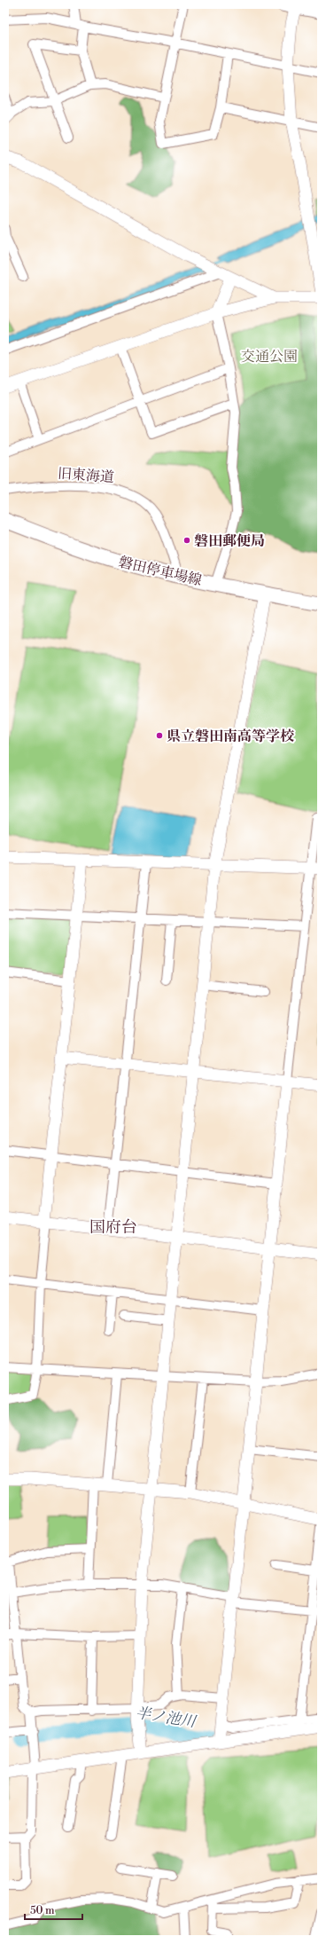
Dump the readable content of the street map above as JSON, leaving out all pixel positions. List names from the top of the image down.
{
  "streets": {
    "main road": ["磐田停車場線"],
    "street": ["旧東海道"]
  },
  "crossings": [
    ["旧東海道", "磐田停車場線"]
  ],
  "districts": ["国府台"],
  "water": ["半ノ池川"],
  "parks": ["交通公園"],
  "places": ["磐田郵便局", "県立磐田南高等学校"],
  "scale_bar": "50 m"
}
